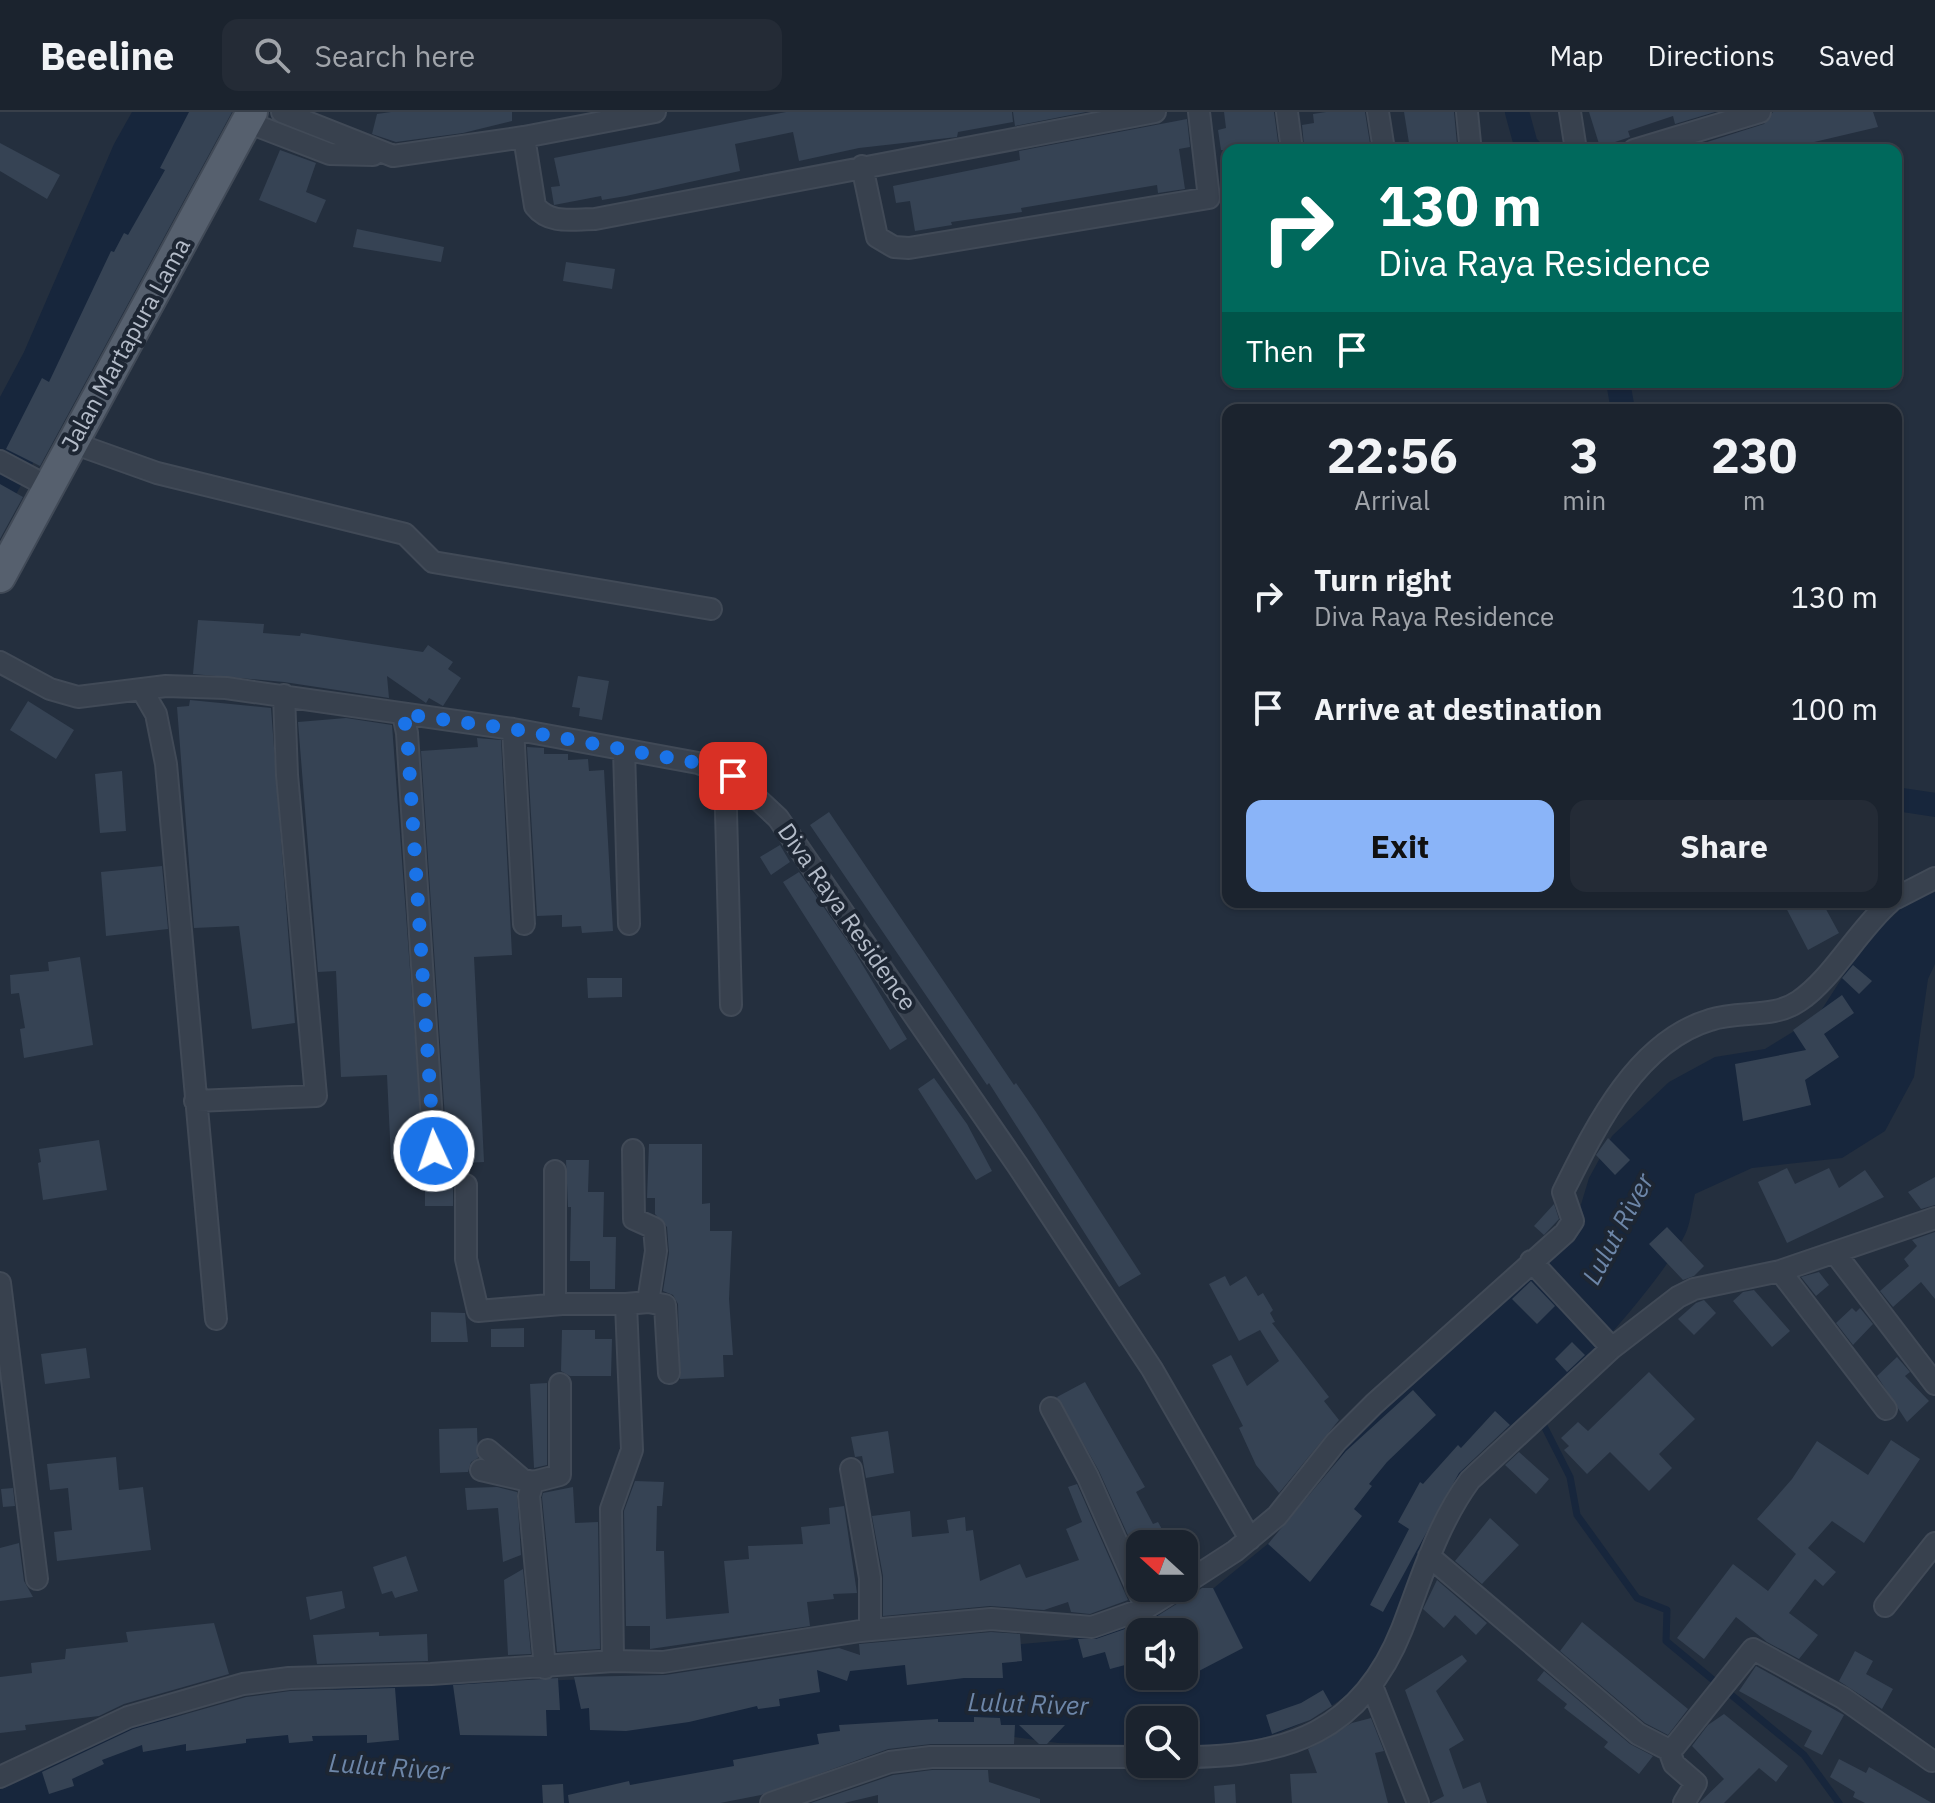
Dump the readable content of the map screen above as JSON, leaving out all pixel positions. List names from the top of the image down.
{
  "streets": {
    "main road": ["Jalan Martapura Lama"],
    "street": ["Diva Raya Residence"]
  },
  "water": ["Lulut River"],
  "north": "left",
  "page": {
    "header": "Beeline",
    "search": "Search here",
    "nav": ["Map", "Directions", "Saved"],
    "turn": ["130 m", "Diva Raya Residence"],
    "then": "Then",
    "eta": [
      "22:56",
      "Arrival",
      "3",
      "min",
      "230",
      "m"
    ],
    "list": [
      {
        "name": "Turn right",
        "note": "Diva Raya Residence",
        "value": "130 m"
      },
      {
        "name": "Arrive at destination",
        "value": "100 m"
      }
    ],
    "buttons": ["Exit", "Share"]
  }
}
